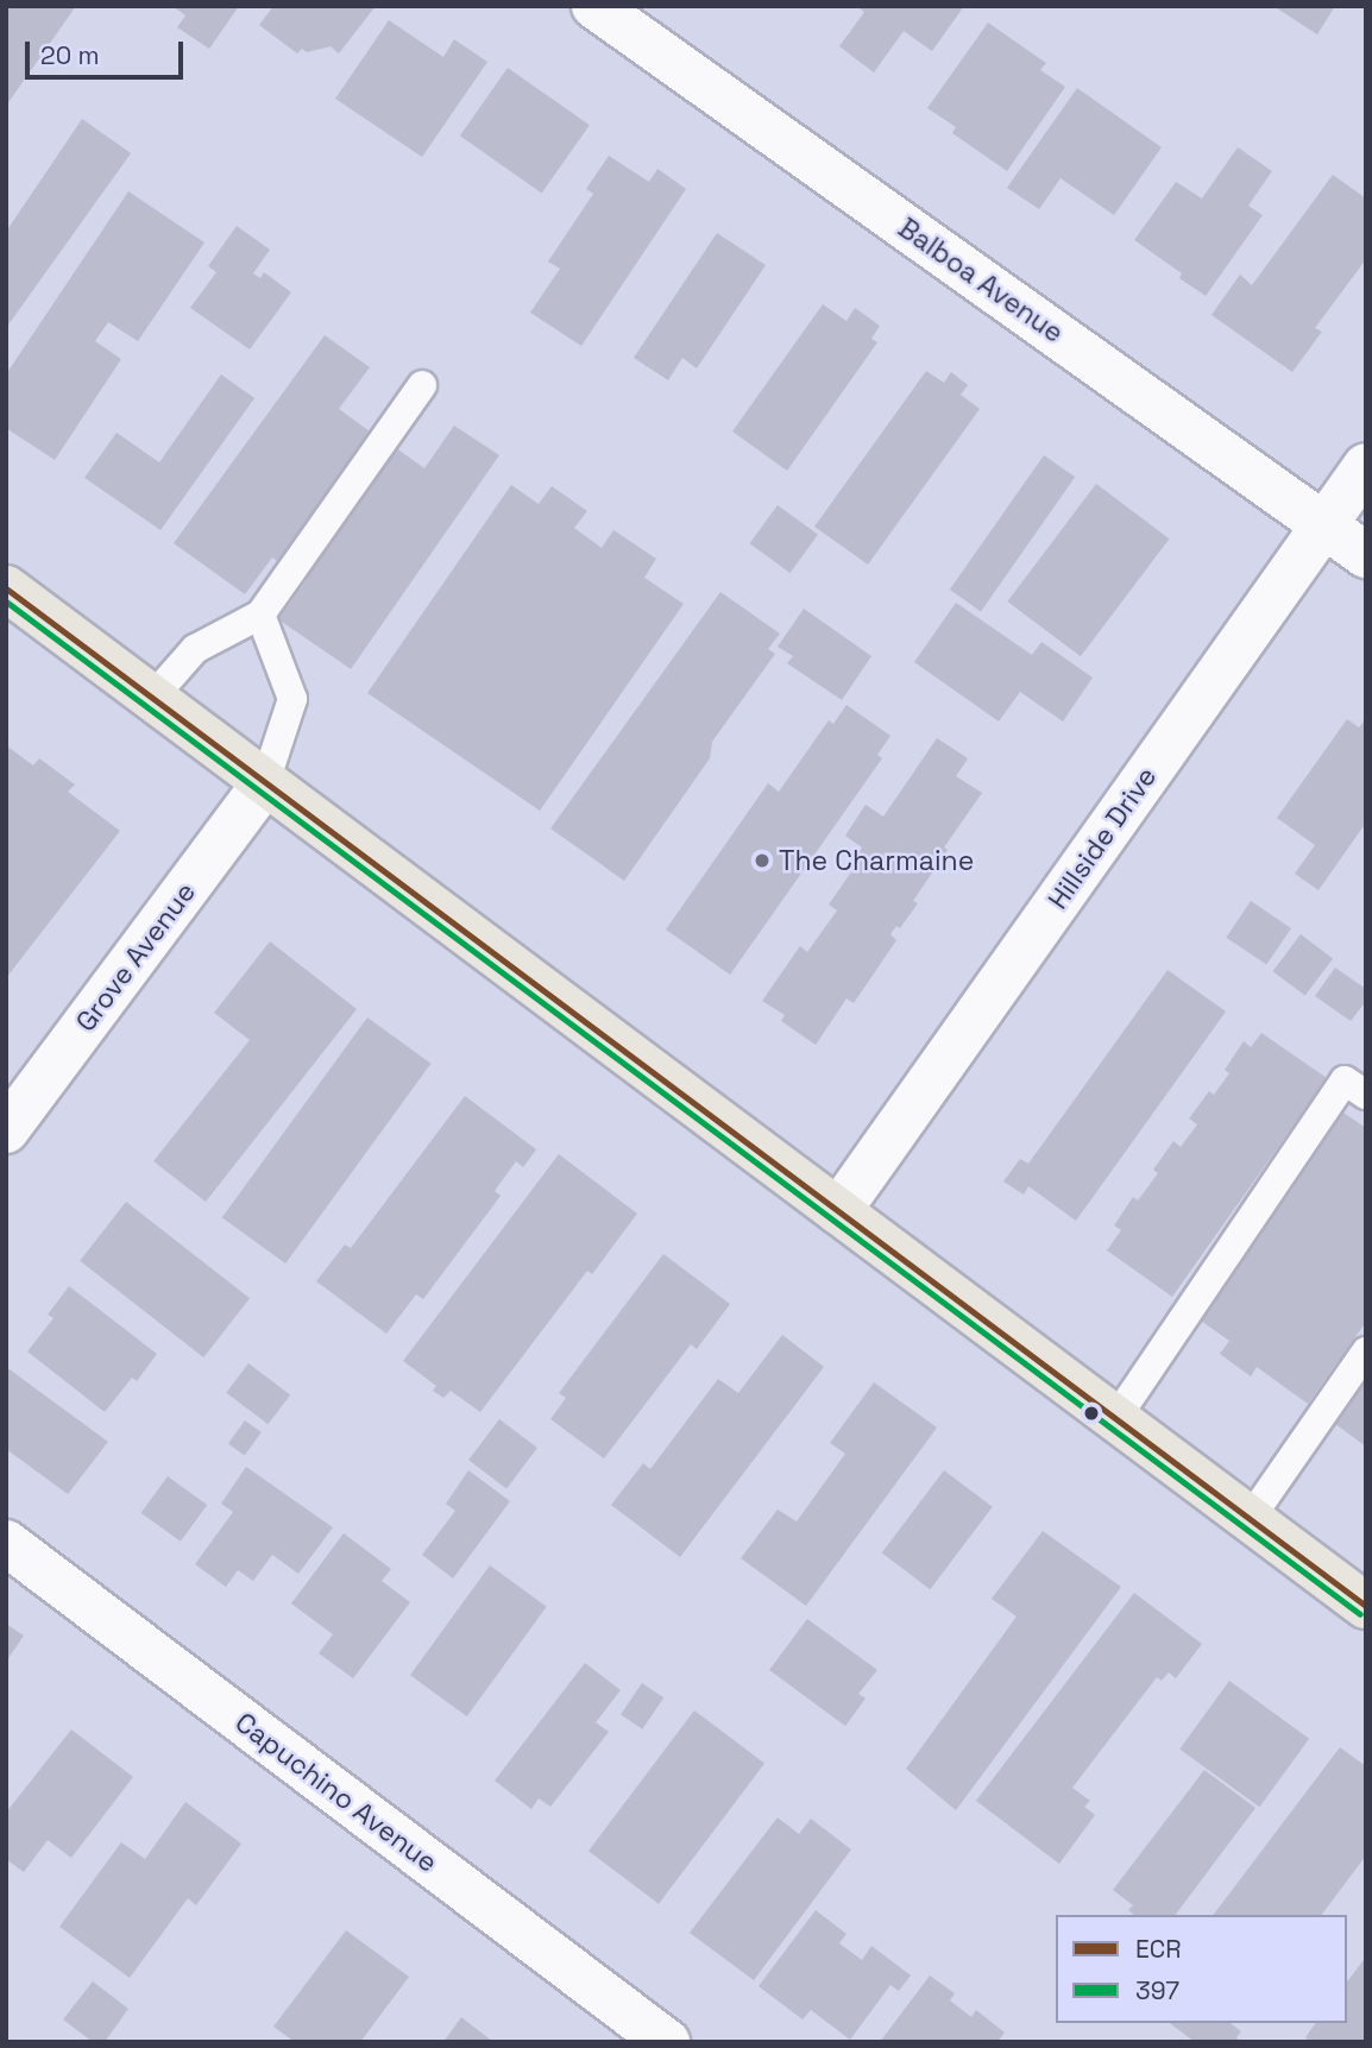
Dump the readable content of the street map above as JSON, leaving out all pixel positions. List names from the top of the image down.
{
  "streets": {
    "street": [
      "Balboa Avenue",
      "Hillside Drive",
      "Grove Avenue",
      "Capuchino Avenue"
    ]
  },
  "crossings": [
    ["Balboa Avenue", "Hillside Drive"]
  ],
  "places": ["The Charmaine"],
  "lines": ["transit line ECR", "transit line 397"],
  "legend": ["ECR", "397"],
  "scale_bar": "20 m"
}
